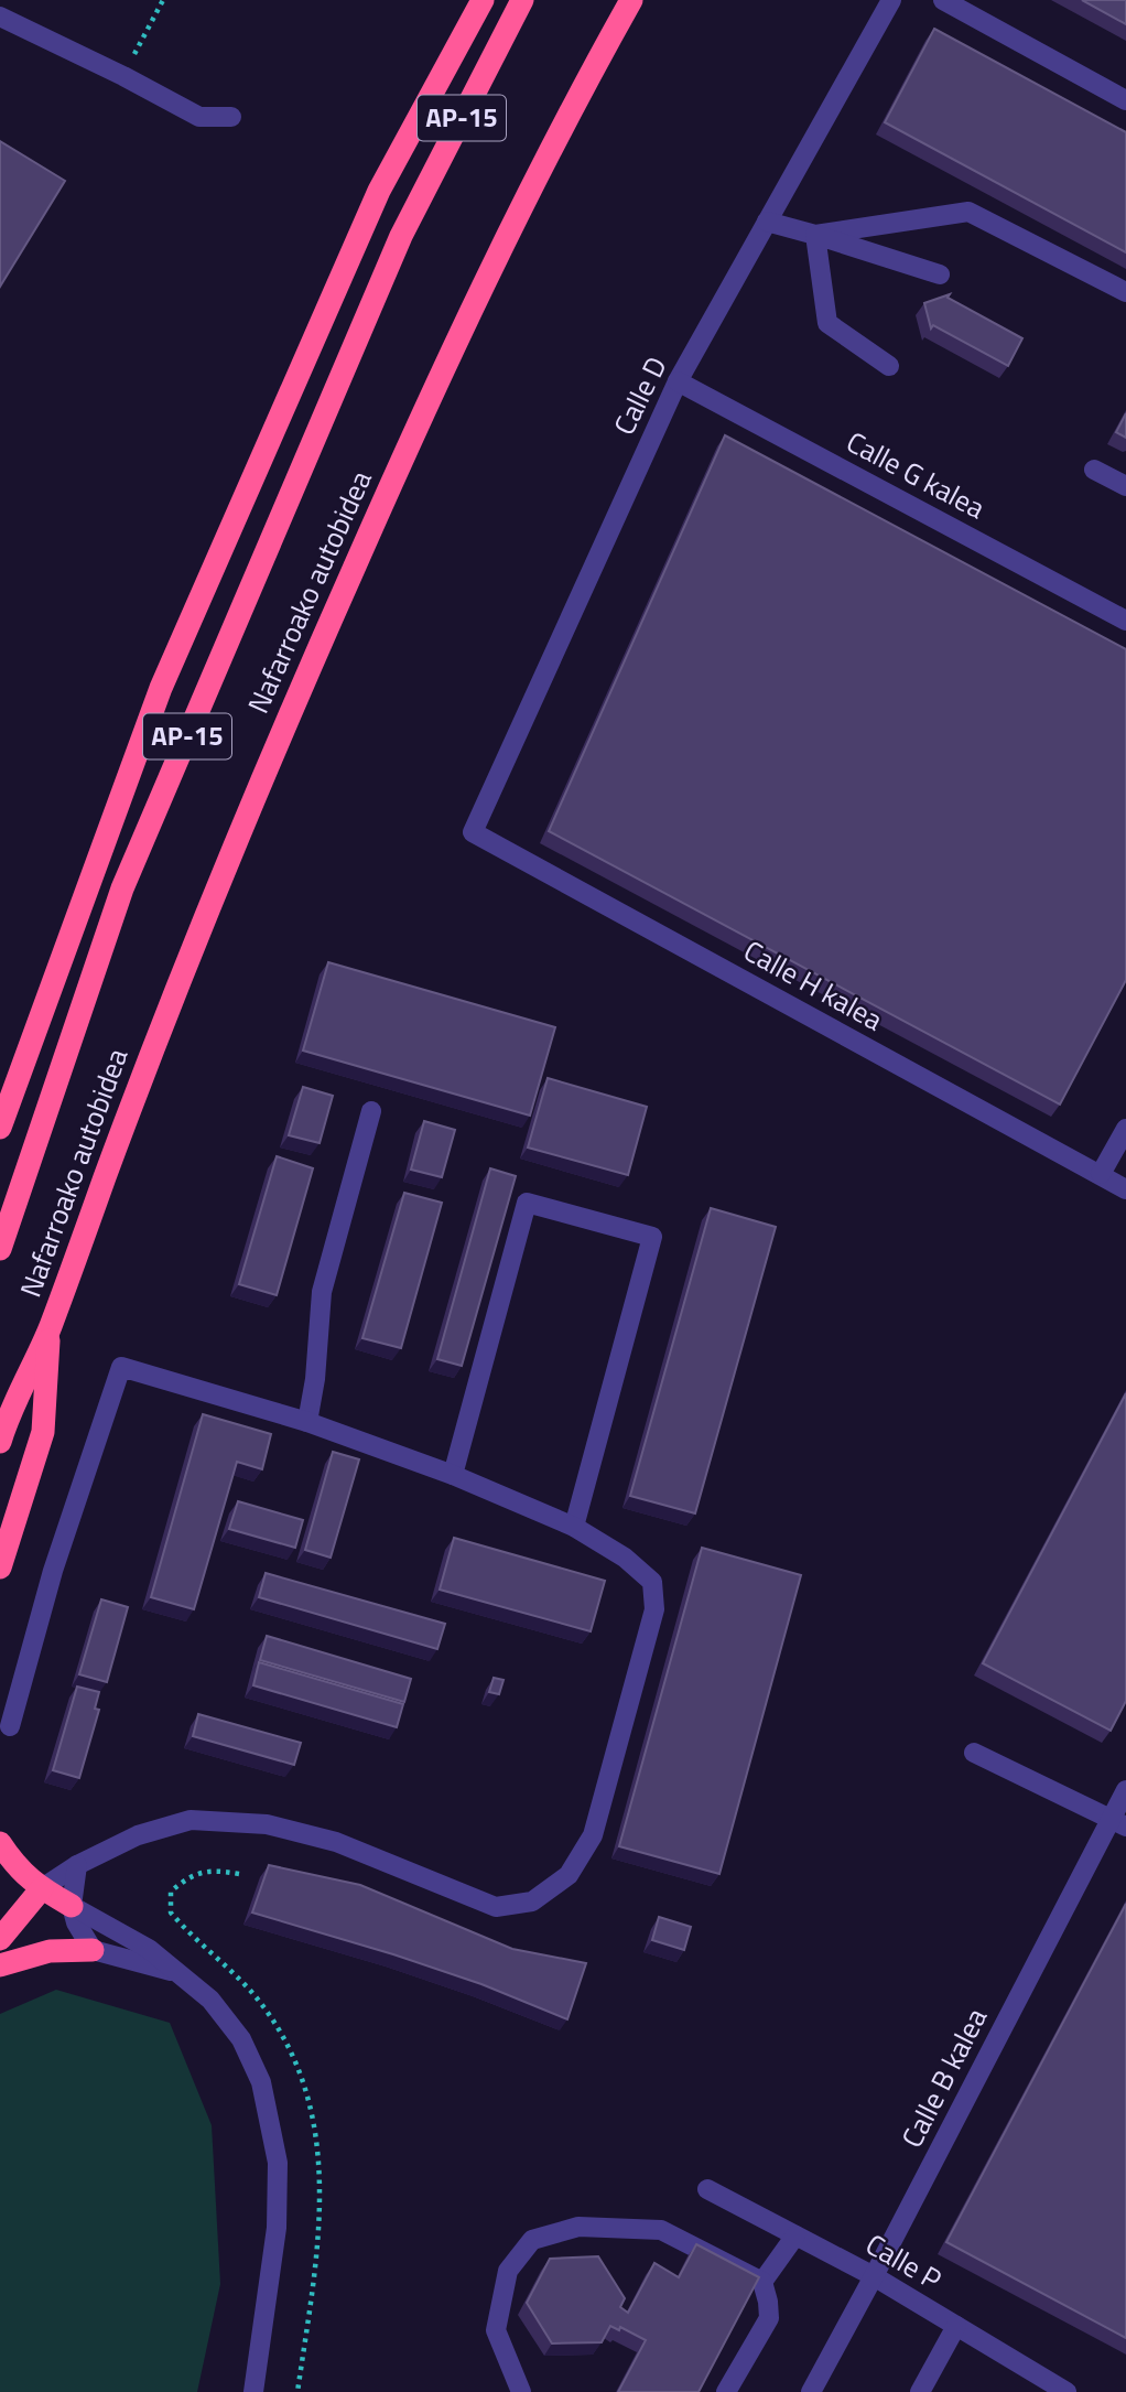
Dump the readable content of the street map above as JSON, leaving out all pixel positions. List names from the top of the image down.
{
  "streets": {
    "highway": ["AP-15", "Nafarroako autobidea"],
    "street": [
      "Calle D",
      "Calle G kalea",
      "Calle H kalea",
      "Calle B kalea",
      "Calle P"
    ]
  },
  "crossings": [
    ["Calle D", "Calle G kalea"],
    ["Calle D", "Calle H kalea"],
    ["Calle B kalea", "Calle P"]
  ]
}
